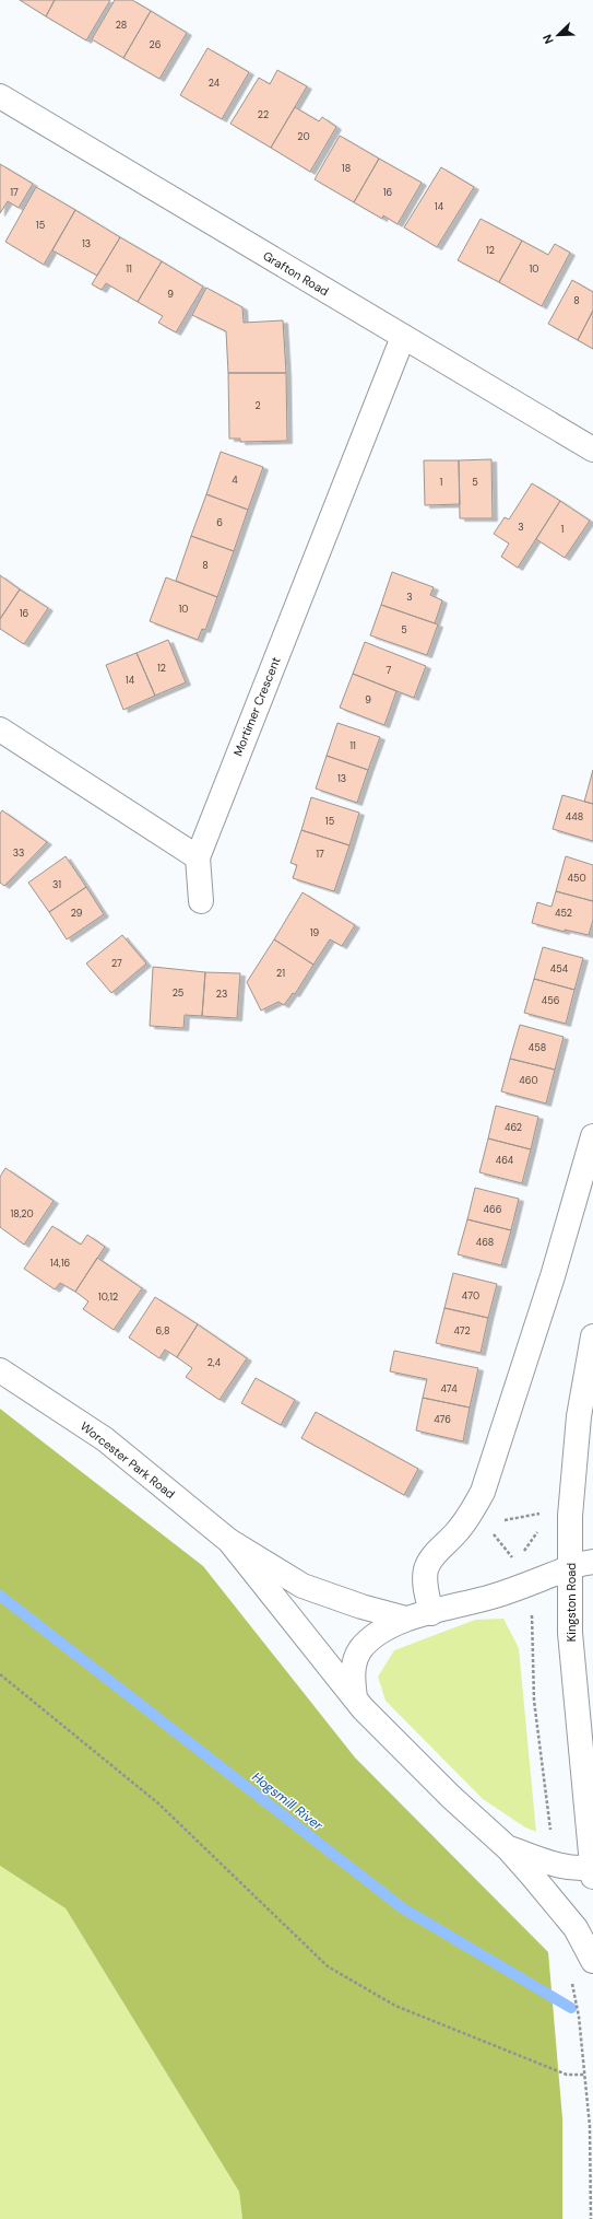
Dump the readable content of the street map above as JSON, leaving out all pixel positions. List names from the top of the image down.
{
  "streets": {
    "main road": [
      "Grafton Road",
      "Mortimer Crescent",
      "Worcester Park Road",
      "Kingston Road"
    ]
  },
  "crossings": [
    ["Grafton Road", "Mortimer Crescent"]
  ],
  "water": ["Hogsmill River"],
  "house_numbers": [
    "28",
    "26",
    "24",
    "22",
    "20",
    "18",
    "17",
    "16",
    "14",
    "15",
    "13",
    "12",
    "11",
    "10",
    "9",
    "8",
    "2",
    "4",
    "1",
    "5",
    "6",
    "3",
    "1",
    "8",
    "3",
    "10",
    "16",
    "5",
    "12",
    "7",
    "14",
    "9",
    "11",
    "13",
    "448",
    "15",
    "33",
    "17",
    "450",
    "31",
    "29",
    "452",
    "19",
    "27",
    "454",
    "21",
    "25",
    "23",
    "456",
    "458",
    "460",
    "462",
    "464",
    "466",
    "18,20",
    "468",
    "14,16",
    "470",
    "10,12",
    "6,8",
    "472",
    "2,4",
    "474",
    "476"
  ],
  "north": "bottom left"
}
